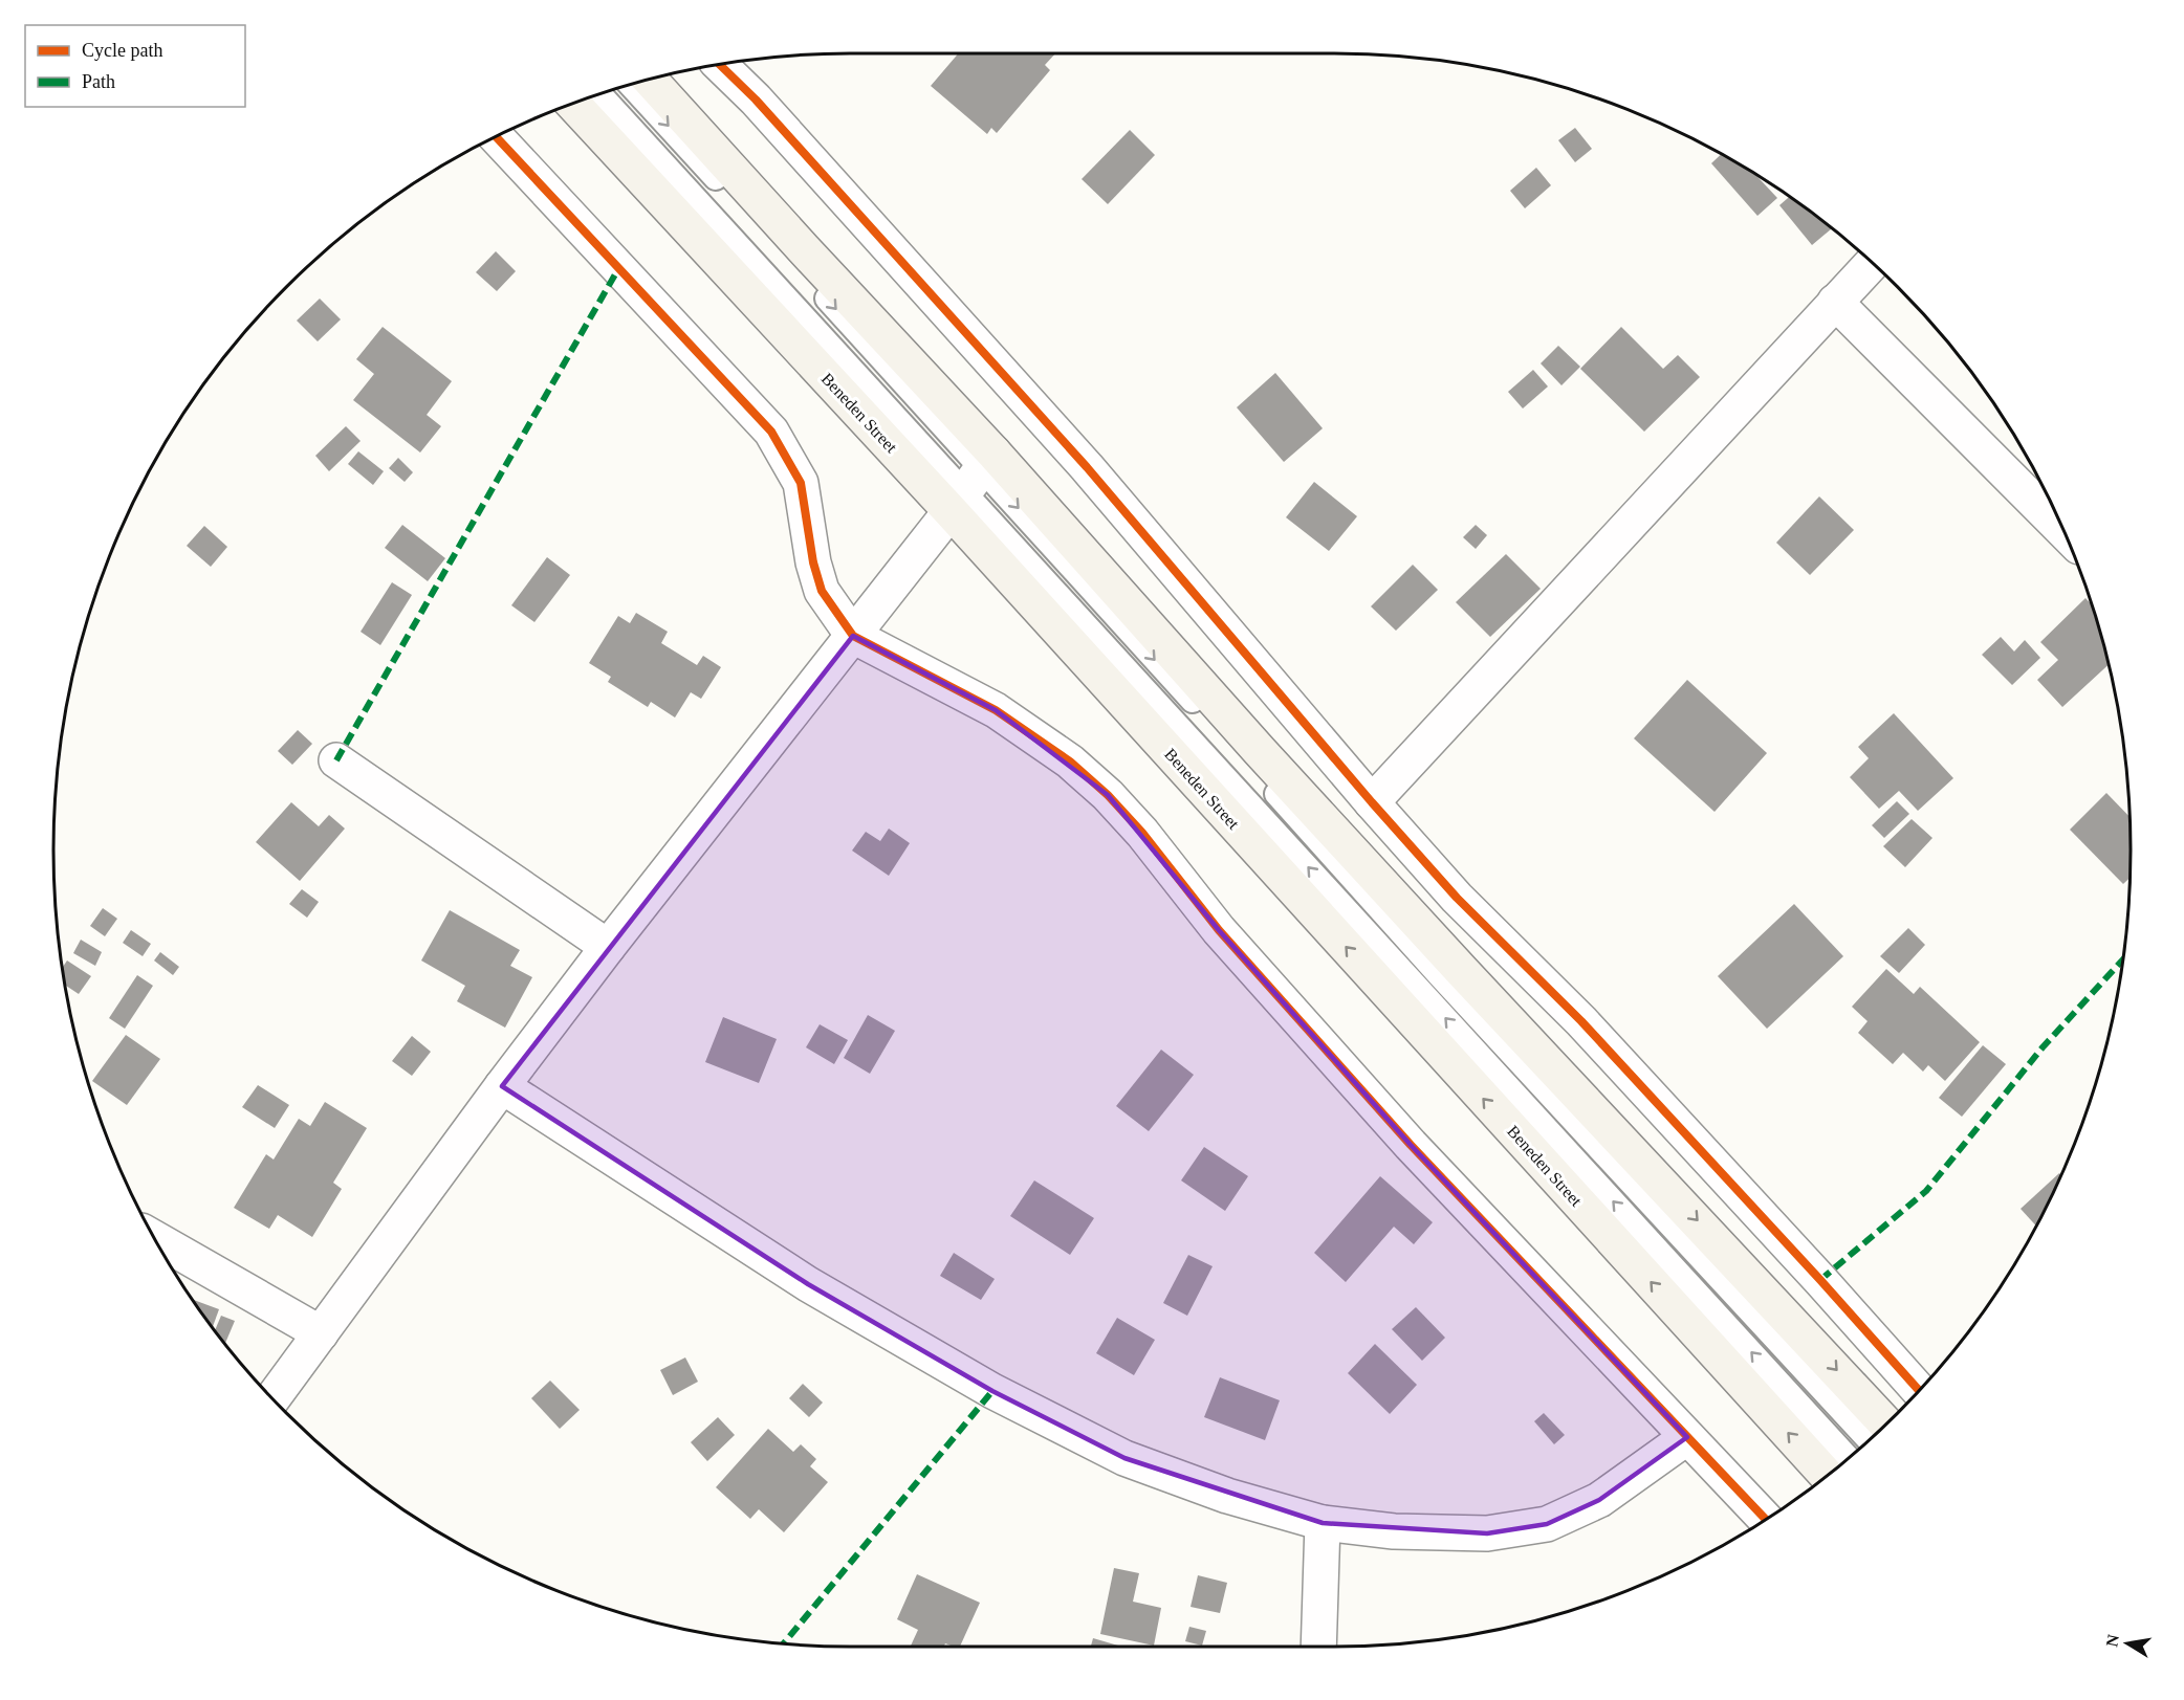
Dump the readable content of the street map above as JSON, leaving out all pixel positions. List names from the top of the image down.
{
  "streets": {
    "main road": ["Beneden Street"]
  },
  "legend": ["Cycle path", "Path"],
  "north": "left"
}
